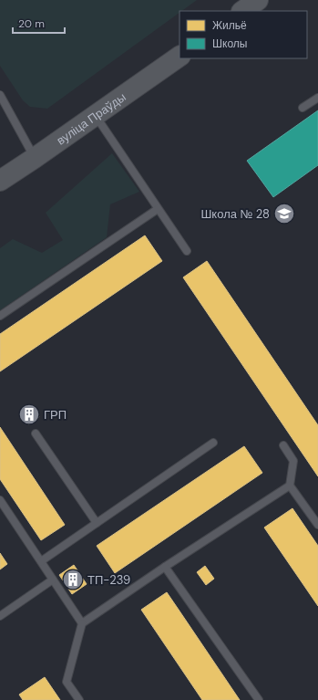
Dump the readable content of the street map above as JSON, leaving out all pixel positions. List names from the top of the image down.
{
  "streets": {
    "main road": ["вуліца Праўды"]
  },
  "places": {
    "school or university": ["Школа № 28"],
    "building": ["ГРП", "ТП-239"]
  },
  "legend": ["Жильё", "Школы"],
  "scale_bar": "20 m"
}
